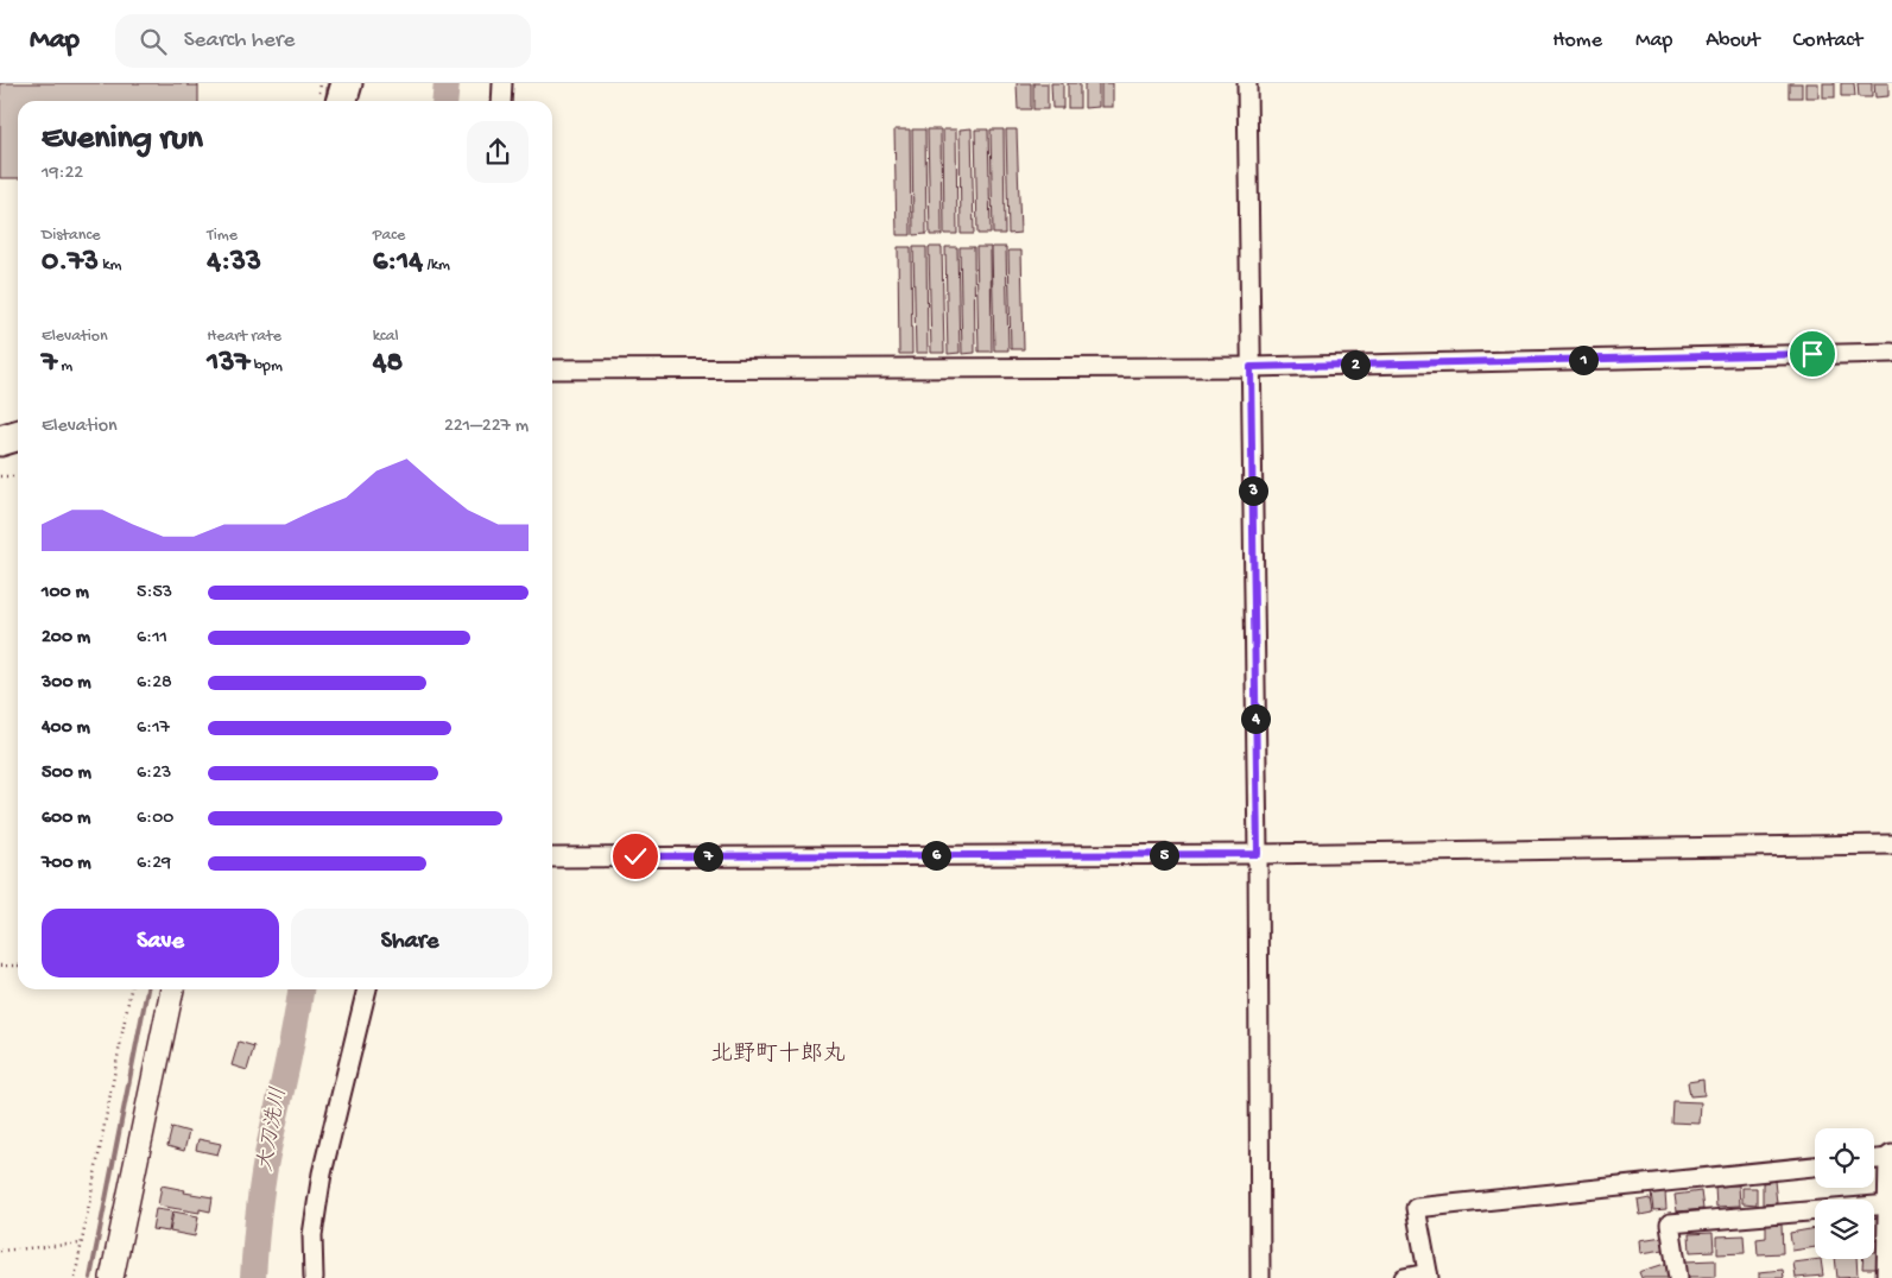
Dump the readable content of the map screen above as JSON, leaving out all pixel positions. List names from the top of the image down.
{
  "districts": ["北野町十郎丸"],
  "water": ["大刀洗川"],
  "page": {
    "header": "Map",
    "search": "Search here",
    "nav": [
      "Home",
      "Map",
      "About",
      "Contact"
    ],
    "heading": ["Evening run", "19:22"],
    "stats": [
      ["Distance", "0.73 km"],
      ["Time", "4:33"],
      ["Pace", "6:14 /km"],
      ["Elevation", "7 m"],
      ["Heart rate", "137 bpm"],
      ["kcal", "48"]
    ],
    "pins": [
      "1",
      "2",
      "3",
      "4",
      "5",
      "6",
      "7"
    ],
    "chart": ["Elevation", "221–227 m"],
    "list": [
      {
        "name": "100 m",
        "note": "5:53"
      },
      {
        "name": "200 m",
        "note": "6:11"
      },
      {
        "name": "300 m",
        "note": "6:28"
      },
      {
        "name": "400 m",
        "note": "6:17"
      },
      {
        "name": "500 m",
        "note": "6:23"
      },
      {
        "name": "600 m",
        "note": "6:00"
      },
      {
        "name": "700 m",
        "note": "6:29"
      }
    ],
    "buttons": ["Save", "Share"]
  }
}
